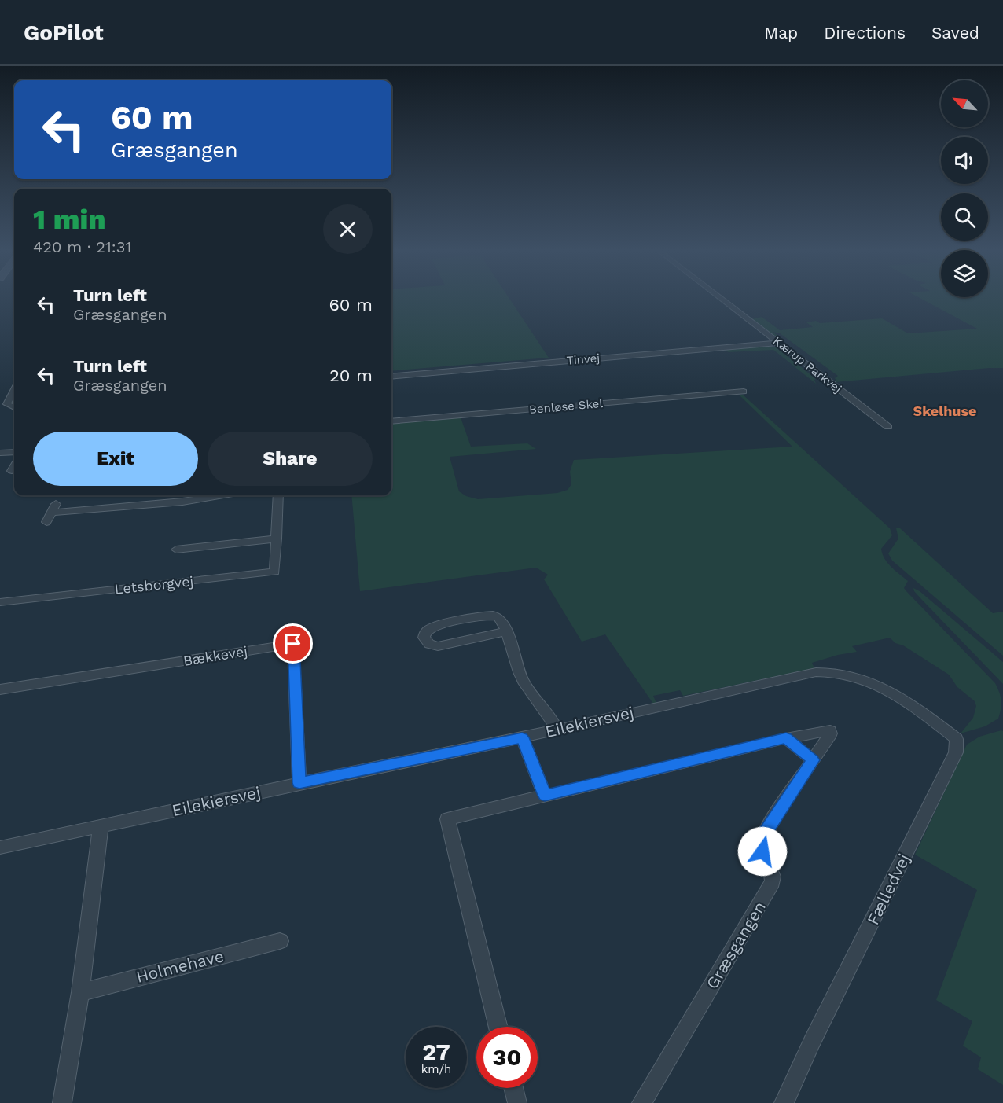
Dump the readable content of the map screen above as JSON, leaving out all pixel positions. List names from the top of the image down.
{
  "streets": {
    "street": [
      "Tinvej",
      "Kærup Parkvej",
      "Benløse Skel",
      "Letsborgvej",
      "Bækkevej",
      "Eilekiersvej",
      "Fælledvej",
      "Græsgangen",
      "Holmehave"
    ]
  },
  "crossings": [
    ["Tinvej", "Kærup Parkvej"],
    ["Bækkevej", "Eilekiersvej"],
    ["Eilekiersvej", "Fælledvej"]
  ],
  "districts": ["Skelhuse"],
  "north": "top left",
  "page": {
    "header": "GoPilot",
    "nav": ["Map", "Directions", "Saved"],
    "turn": ["60 m", "Græsgangen"],
    "heading": ["1 min", "420 m · 21:31"],
    "list": [
      {
        "name": "Turn left",
        "note": "Græsgangen",
        "value": "60 m"
      },
      {
        "name": "Turn left",
        "note": "Græsgangen",
        "value": "20 m"
      }
    ],
    "buttons": ["Exit", "Share"],
    "speed": "27 km/h",
    "limit": "30"
  }
}
